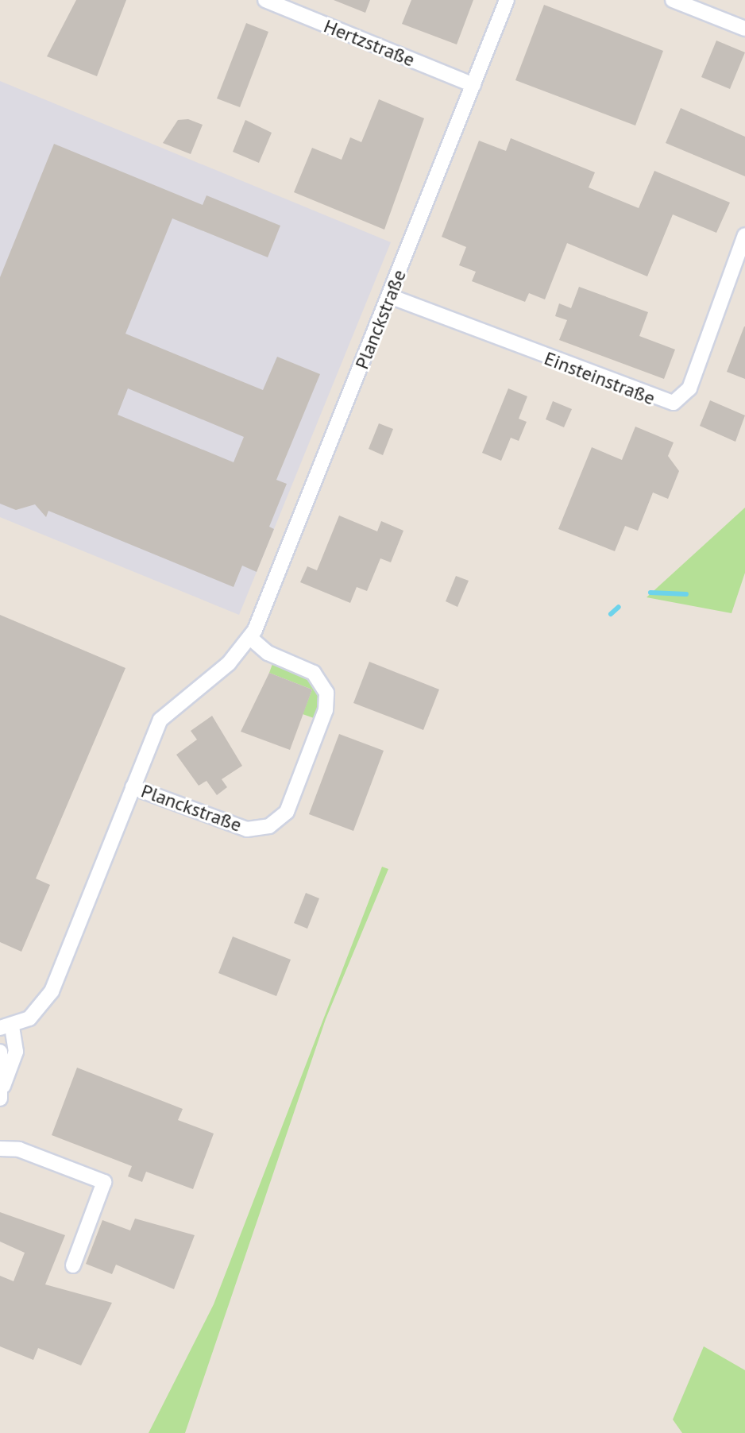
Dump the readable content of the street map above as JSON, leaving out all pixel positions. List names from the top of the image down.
{
  "streets": {
    "street": ["Hertzstraße", "Planckstraße", "Einsteinstraße"]
  },
  "crossings": [
    ["Hertzstraße", "Planckstraße"],
    ["Planckstraße", "Einsteinstraße"]
  ]
}
